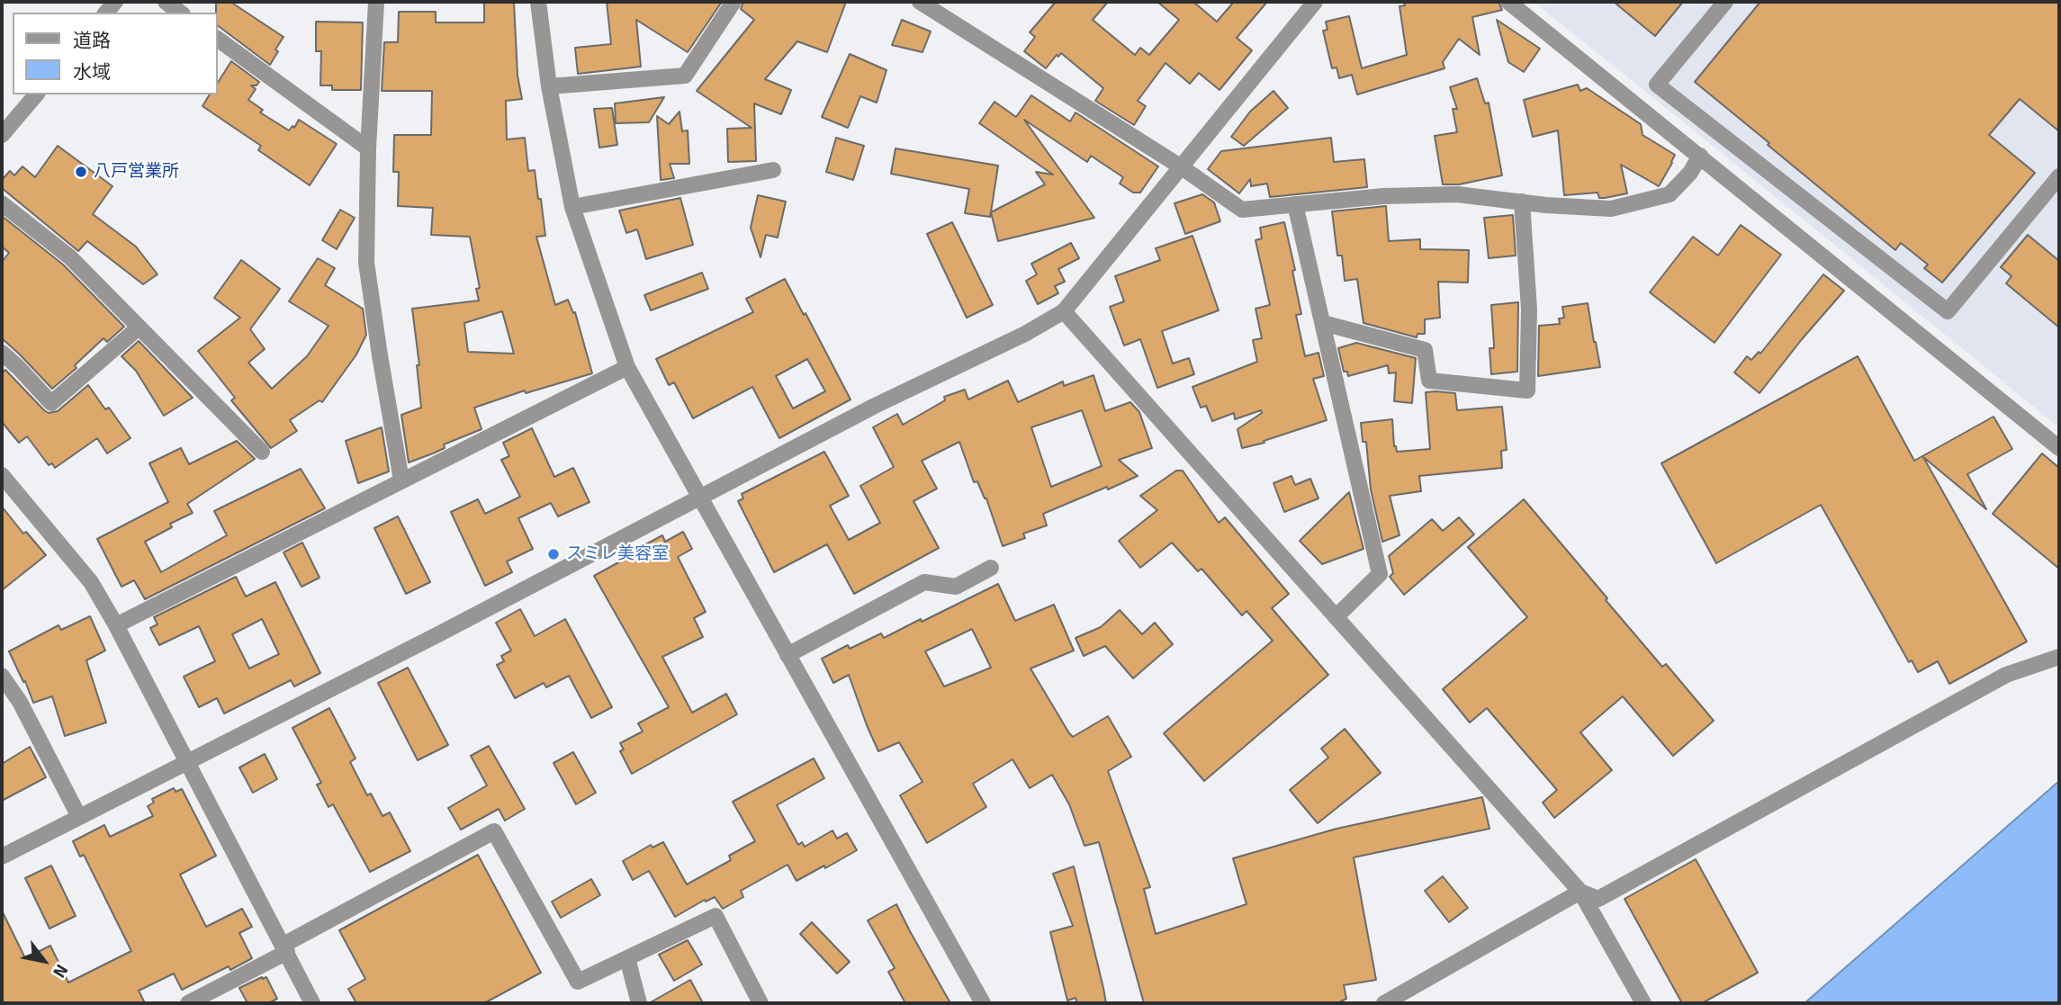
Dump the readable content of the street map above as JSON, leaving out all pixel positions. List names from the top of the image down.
{
  "places": ["八戸営業所", "スミレ美容室"],
  "legend": ["道路", "水域"],
  "north": "bottom right"
}
